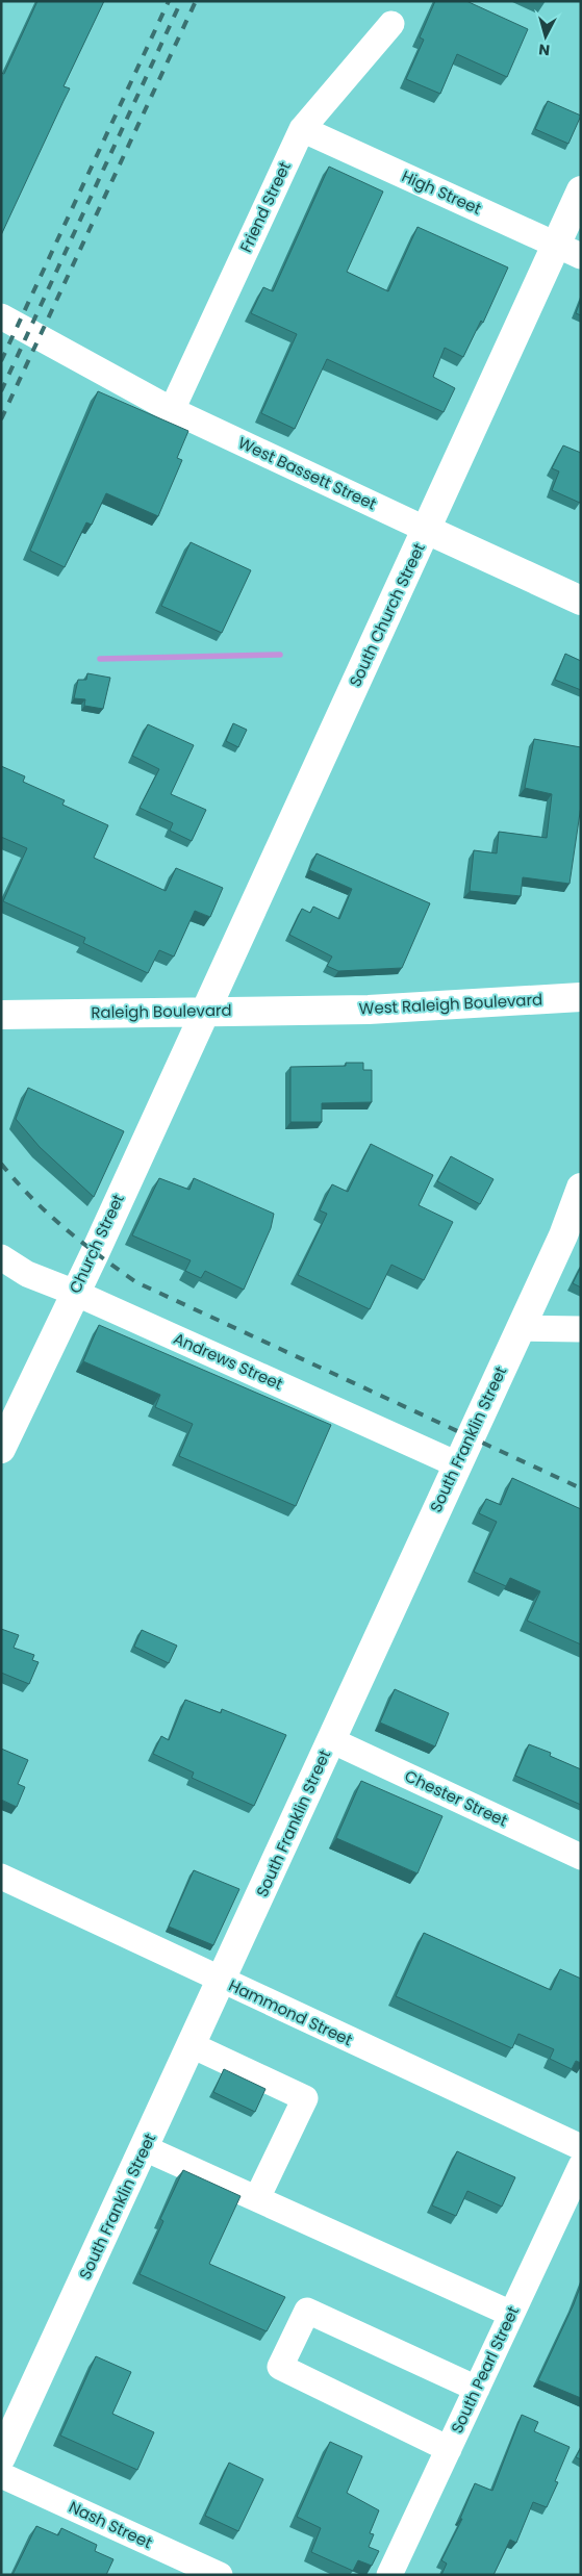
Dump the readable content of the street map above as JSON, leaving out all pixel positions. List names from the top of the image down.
{
  "streets": {
    "main road": [
      "West Bassett Street",
      "South Church Street",
      "West Raleigh Boulevard",
      "Raleigh Boulevard",
      "Church Street",
      "South Franklin Street"
    ],
    "street": [
      "High Street",
      "Friend Street",
      "Andrews Street",
      "Chester Street",
      "Hammond Street",
      "South Pearl Street",
      "Nash Street"
    ]
  },
  "crossings": [
    ["High Street", "Friend Street"],
    ["High Street", "South Church Street"],
    ["Friend Street", "West Bassett Street"],
    ["West Bassett Street", "South Church Street"],
    ["South Church Street", "Church Street"],
    ["West Raleigh Boulevard", "Raleigh Boulevard"],
    ["Church Street", "Andrews Street"],
    ["Andrews Street", "South Franklin Street"],
    ["South Franklin Street", "Chester Street"],
    ["South Franklin Street", "Hammond Street"]
  ],
  "north": "bottom"
}
